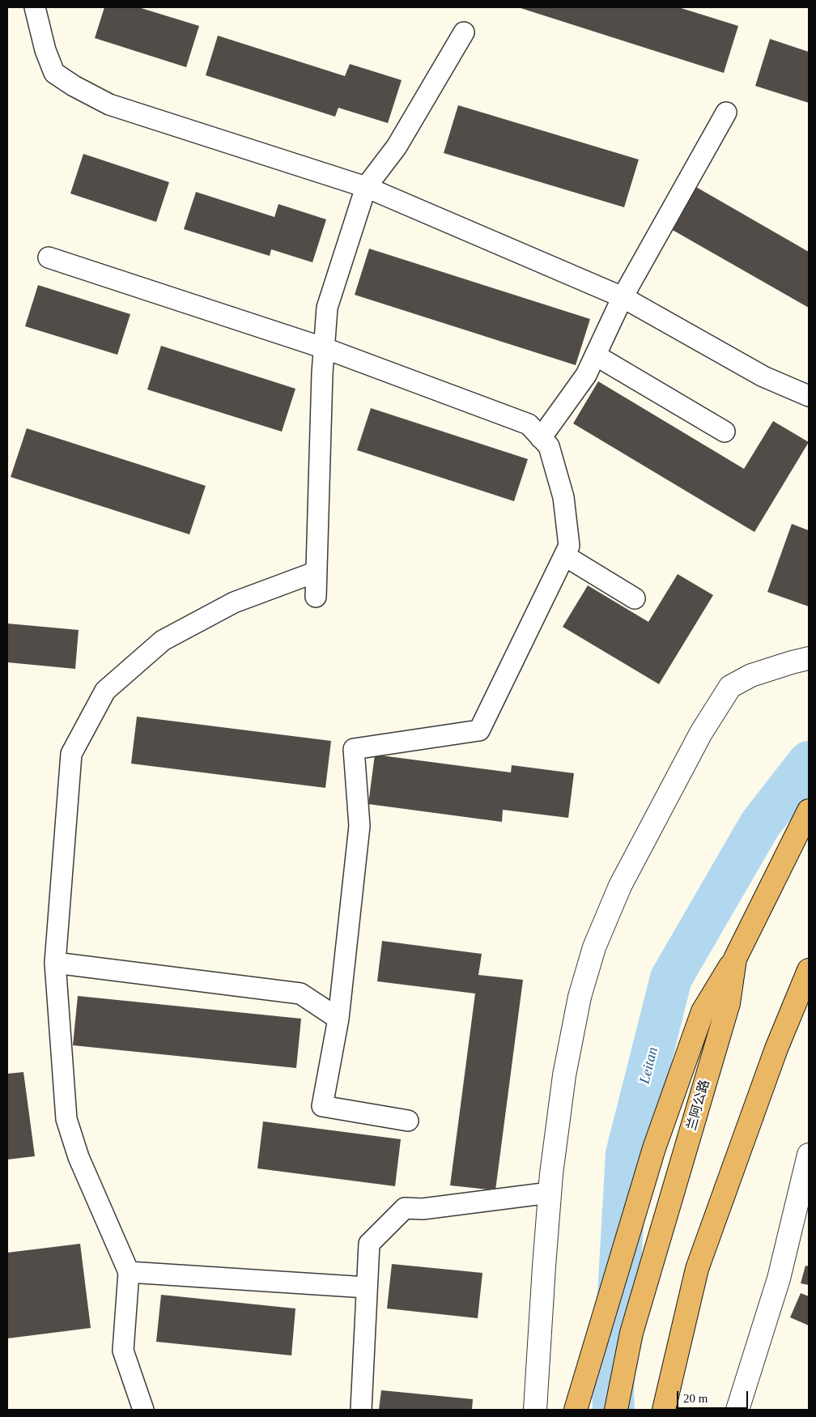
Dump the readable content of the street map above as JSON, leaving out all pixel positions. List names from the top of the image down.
{
  "streets": {
    "highway": ["兰阿公路"]
  },
  "water": ["Leitan"],
  "scale_bar": "20 m"
}
